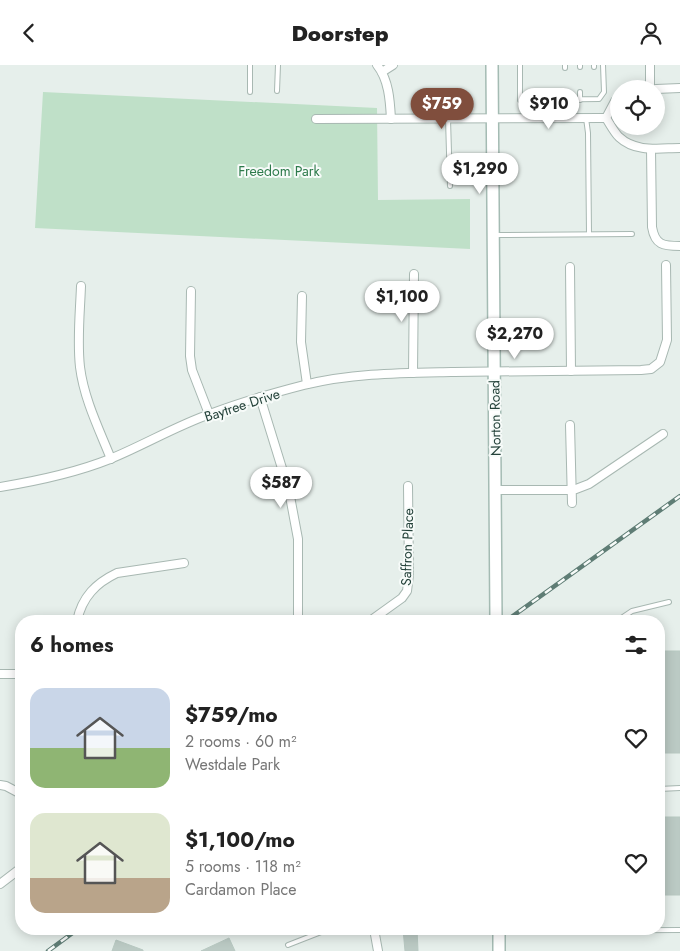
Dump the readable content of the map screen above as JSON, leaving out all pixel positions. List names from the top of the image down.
{
  "streets": {
    "main road": ["Norton Road"],
    "street": ["Baytree Drive", "Saffron Place"]
  },
  "crossings": [
    ["Baytree Drive", "Norton Road"]
  ],
  "parks": ["Freedom Park"],
  "page": {
    "header": "Doorstep",
    "price": [
      "$759",
      "$910",
      "$1,290",
      "$1,100",
      "$2,270",
      "$587"
    ],
    "heading": "6 homes",
    "list": [
      {
        "name": "$759/mo",
        "note": "2 rooms · 60 m² · Westdale Park"
      },
      {
        "name": "$1,100/mo",
        "note": "5 rooms · 118 m² · Cardamon Place"
      }
    ]
  }
}
